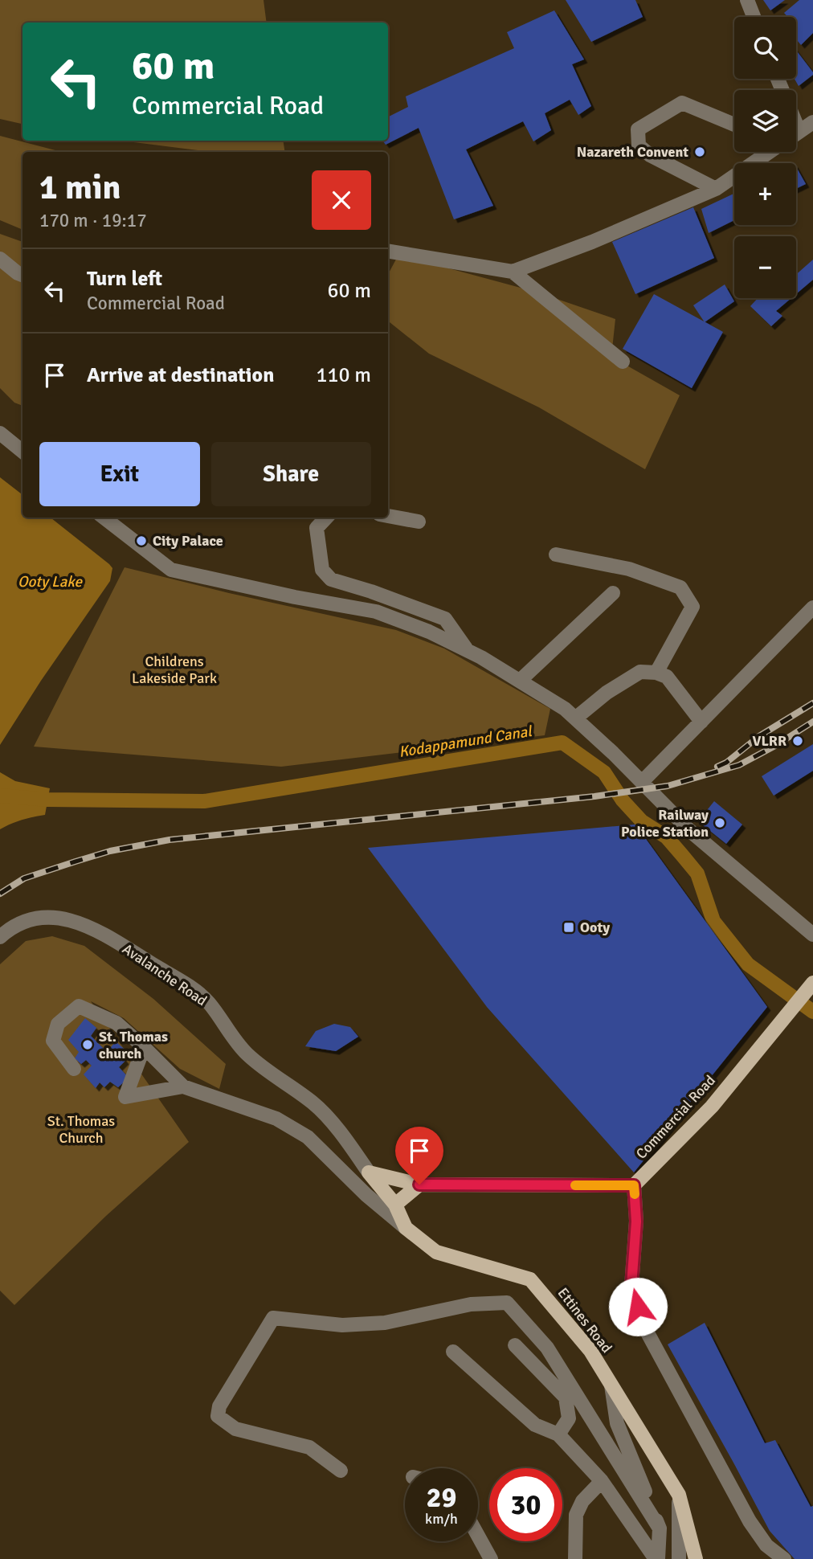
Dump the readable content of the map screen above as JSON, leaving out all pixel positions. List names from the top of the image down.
{
  "streets": {
    "main road": ["Commercial Road", "Ettines Road"],
    "street": ["Avalanche Road"]
  },
  "crossings": [
    ["Avalanche Road", "Ettines Road"]
  ],
  "water": ["Ooty Lake", "Kodappamund Canal"],
  "parks": ["Childrens Lakeside Park", "St. Thomas Church"],
  "places": {
    "other": [
      "Nazareth Convent",
      "City Palace",
      "VLRR",
      "Railway Police Station",
      "St. Thomas church"
    ],
    "transit": ["Ooty"]
  },
  "page": {
    "map_buttons": ["+", "−"],
    "turn": ["60 m", "Commercial Road"],
    "heading": ["1 min", "170 m · 19:17"],
    "list": [
      {
        "name": "Turn left",
        "note": "Commercial Road",
        "value": "60 m"
      },
      {
        "name": "Arrive at destination",
        "value": "110 m"
      }
    ],
    "buttons": ["Exit", "Share"],
    "speed": "29 km/h",
    "limit": "30"
  }
}
